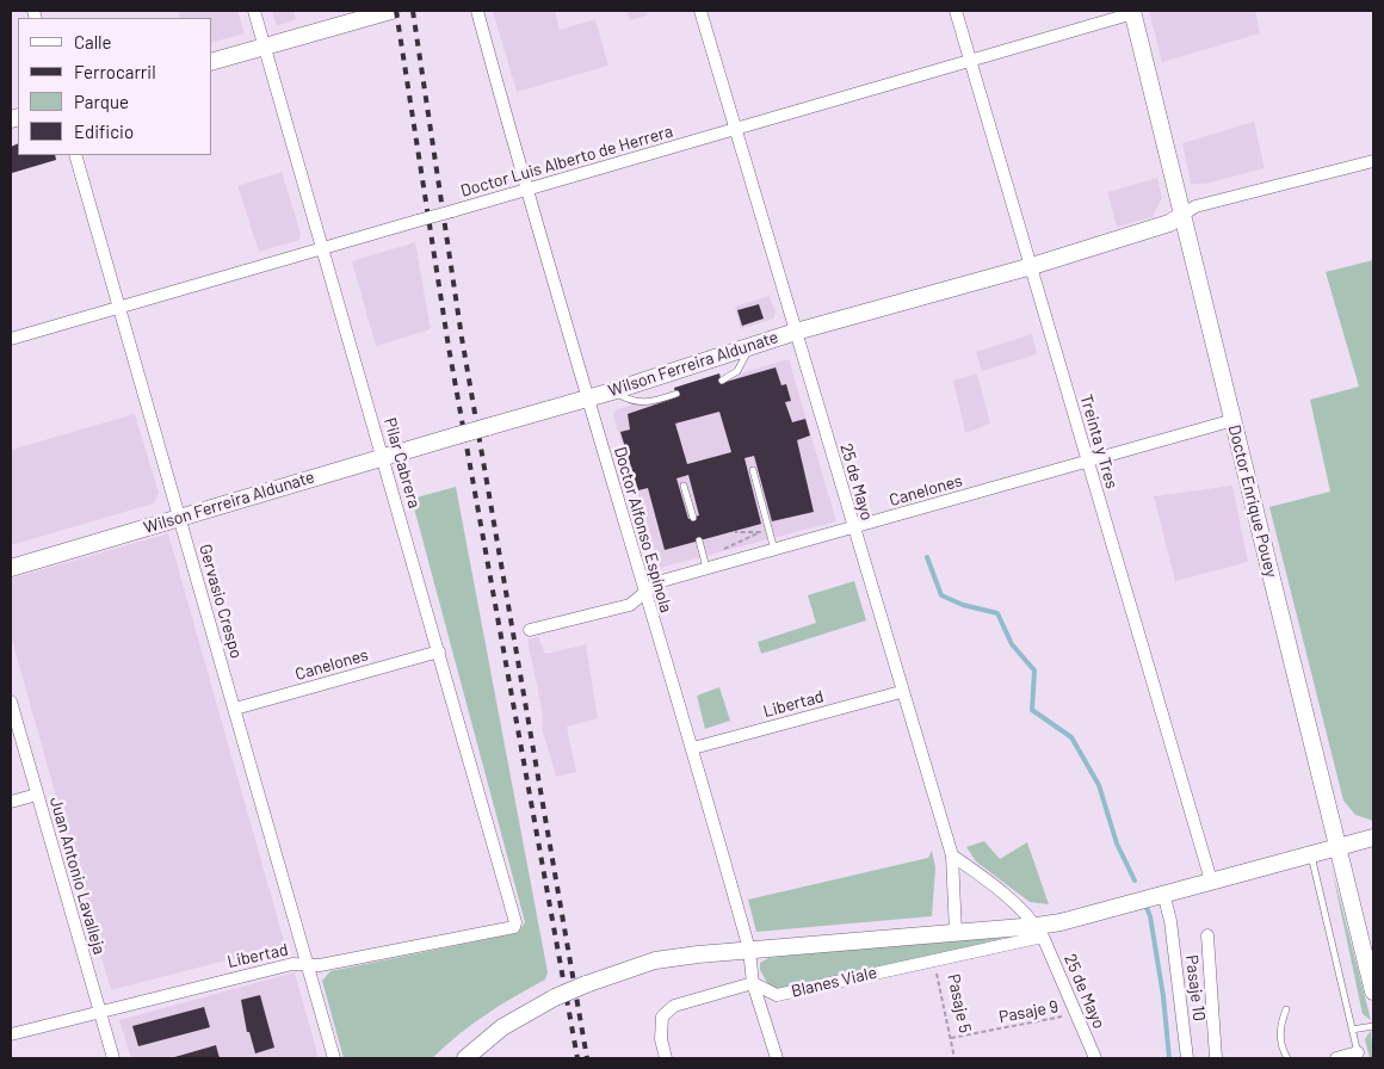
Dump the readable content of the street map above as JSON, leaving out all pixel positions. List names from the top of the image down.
{
  "streets": {
    "street": [
      "Doctor Luis Alberto de Herrera",
      "Wilson Ferreira Aldunate",
      "Treinta y Tres",
      "Pilar Cabrera",
      "25 de Mayo",
      "Canelones",
      "Doctor Enrique Pouey",
      "Doctor Alfonso Espínola",
      "Gervasio Crespo",
      "Libertad",
      "Juan Antonio Lavalleja",
      "Blanes Viale",
      "Pasaje 10"
    ],
    "path": ["Pasaje 5", "Pasaje 9"]
  },
  "crossings": [
    ["Doctor Luis Alberto de Herrera", "Treinta y Tres"],
    ["Doctor Luis Alberto de Herrera", "Pilar Cabrera"],
    ["Doctor Luis Alberto de Herrera", "25 de Mayo"],
    ["Doctor Luis Alberto de Herrera", "Doctor Enrique Pouey"],
    ["Doctor Luis Alberto de Herrera", "Doctor Alfonso Espínola"],
    ["Doctor Luis Alberto de Herrera", "Gervasio Crespo"],
    ["Wilson Ferreira Aldunate", "Treinta y Tres"],
    ["Wilson Ferreira Aldunate", "Pilar Cabrera"],
    ["Wilson Ferreira Aldunate", "25 de Mayo"],
    ["Wilson Ferreira Aldunate", "Doctor Enrique Pouey"],
    ["Wilson Ferreira Aldunate", "Doctor Alfonso Espínola"],
    ["Wilson Ferreira Aldunate", "Gervasio Crespo"],
    ["Treinta y Tres", "Canelones"],
    ["Pilar Cabrera", "Canelones"],
    ["Pilar Cabrera", "Libertad"],
    ["25 de Mayo", "Canelones"],
    ["25 de Mayo", "Libertad"],
    ["25 de Mayo", "Blanes Viale"],
    ["25 de Mayo", "Pasaje 9"],
    ["Canelones", "Doctor Enrique Pouey"],
    ["Canelones", "Doctor Alfonso Espínola"],
    ["Canelones", "Gervasio Crespo"],
    ["Doctor Alfonso Espínola", "Libertad"],
    ["Doctor Alfonso Espínola", "Blanes Viale"],
    ["Gervasio Crespo", "Libertad"],
    ["Libertad", "Juan Antonio Lavalleja"],
    ["Blanes Viale", "Pasaje 5"],
    ["Pasaje 5", "Pasaje 9"]
  ],
  "legend": [
    "Calle",
    "Ferrocarril",
    "Parque",
    "Edificio"
  ]
}
